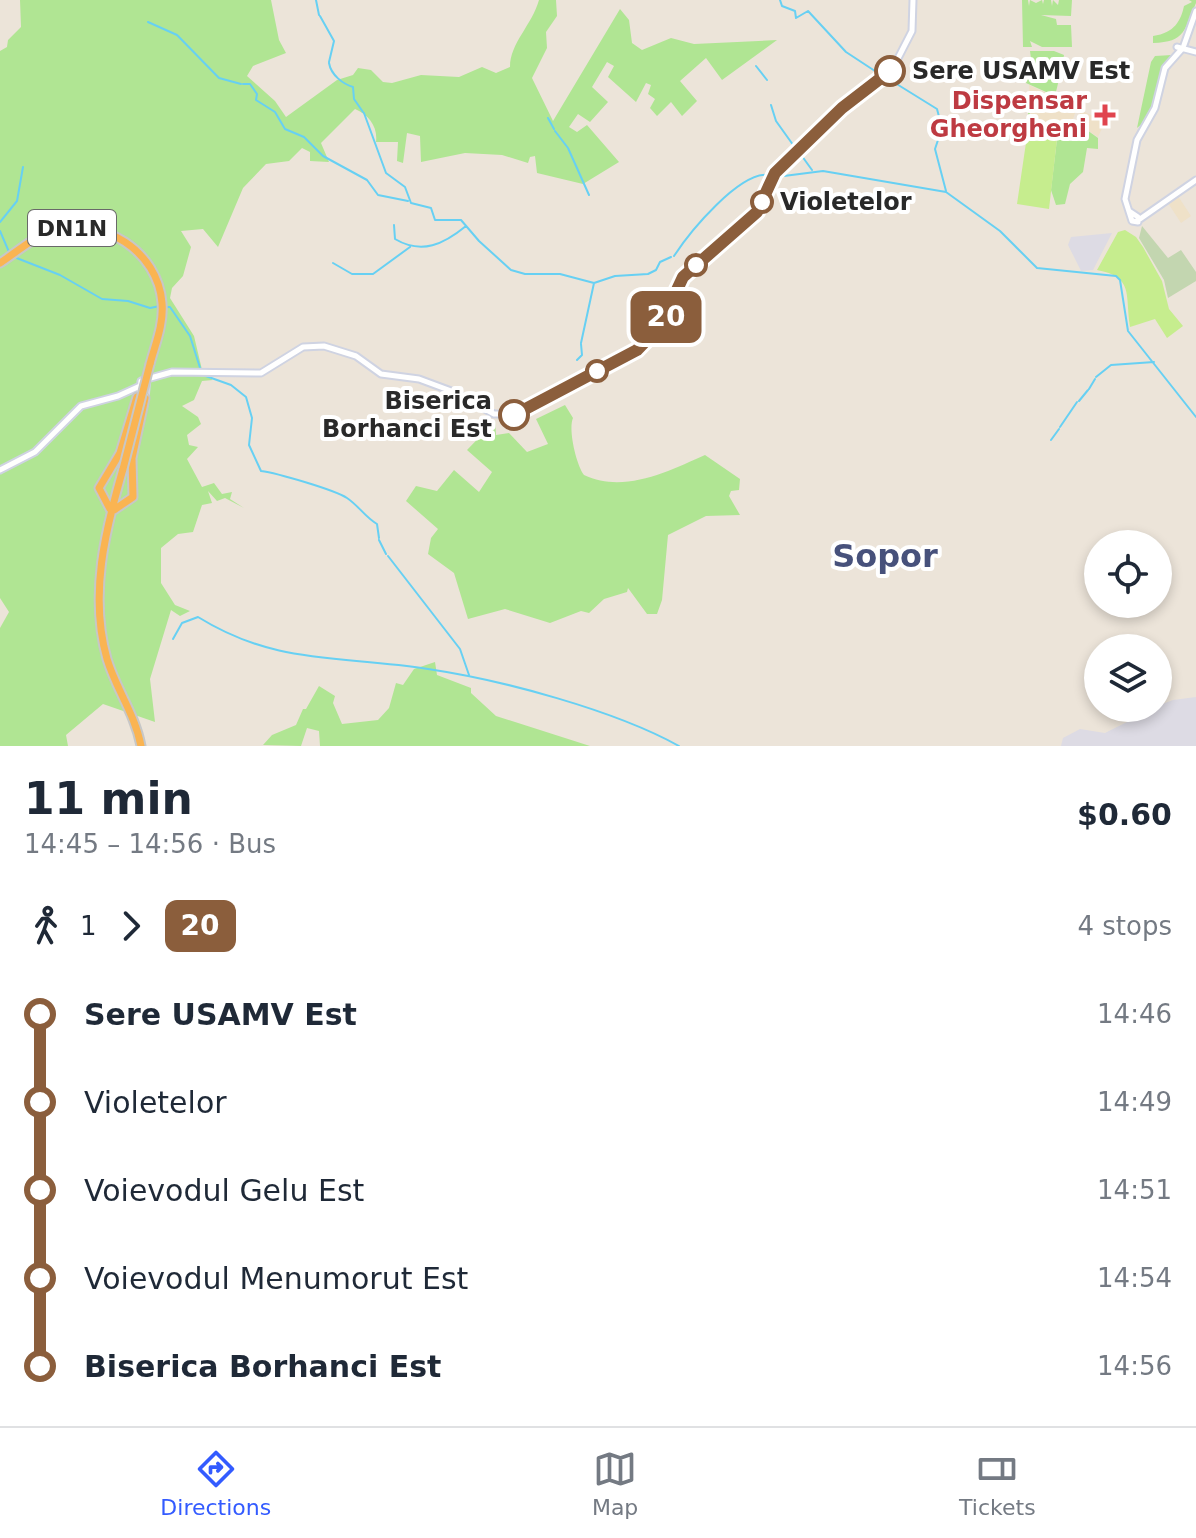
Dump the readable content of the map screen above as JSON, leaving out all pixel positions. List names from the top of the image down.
{
  "streets": {
    "highway": ["DN1N"]
  },
  "districts": ["Sopor"],
  "places": {
    "other": ["Sere USAMV Est", "Violetelor", "Biserica Borhanci Est"],
    "health": ["Dispensar Gheorgheni"]
  },
  "lines": ["bus line 20"],
  "page": {
    "on_map": "20",
    "heading": ["11 min", "14:45 – 14:56 · Bus", "$0.60"],
    "legs": ["1", "20", "4 stops"],
    "list": [
      {
        "name": "Sere USAMV Est",
        "value": "14:46"
      },
      {
        "name": "Violetelor",
        "value": "14:49"
      },
      {
        "name": "Voievodul Gelu Est",
        "value": "14:51"
      },
      {
        "name": "Voievodul Menumorut Est",
        "value": "14:54"
      },
      {
        "name": "Biserica Borhanci Est",
        "value": "14:56"
      }
    ],
    "tabs": ["Directions", "Map", "Tickets"]
  }
}
